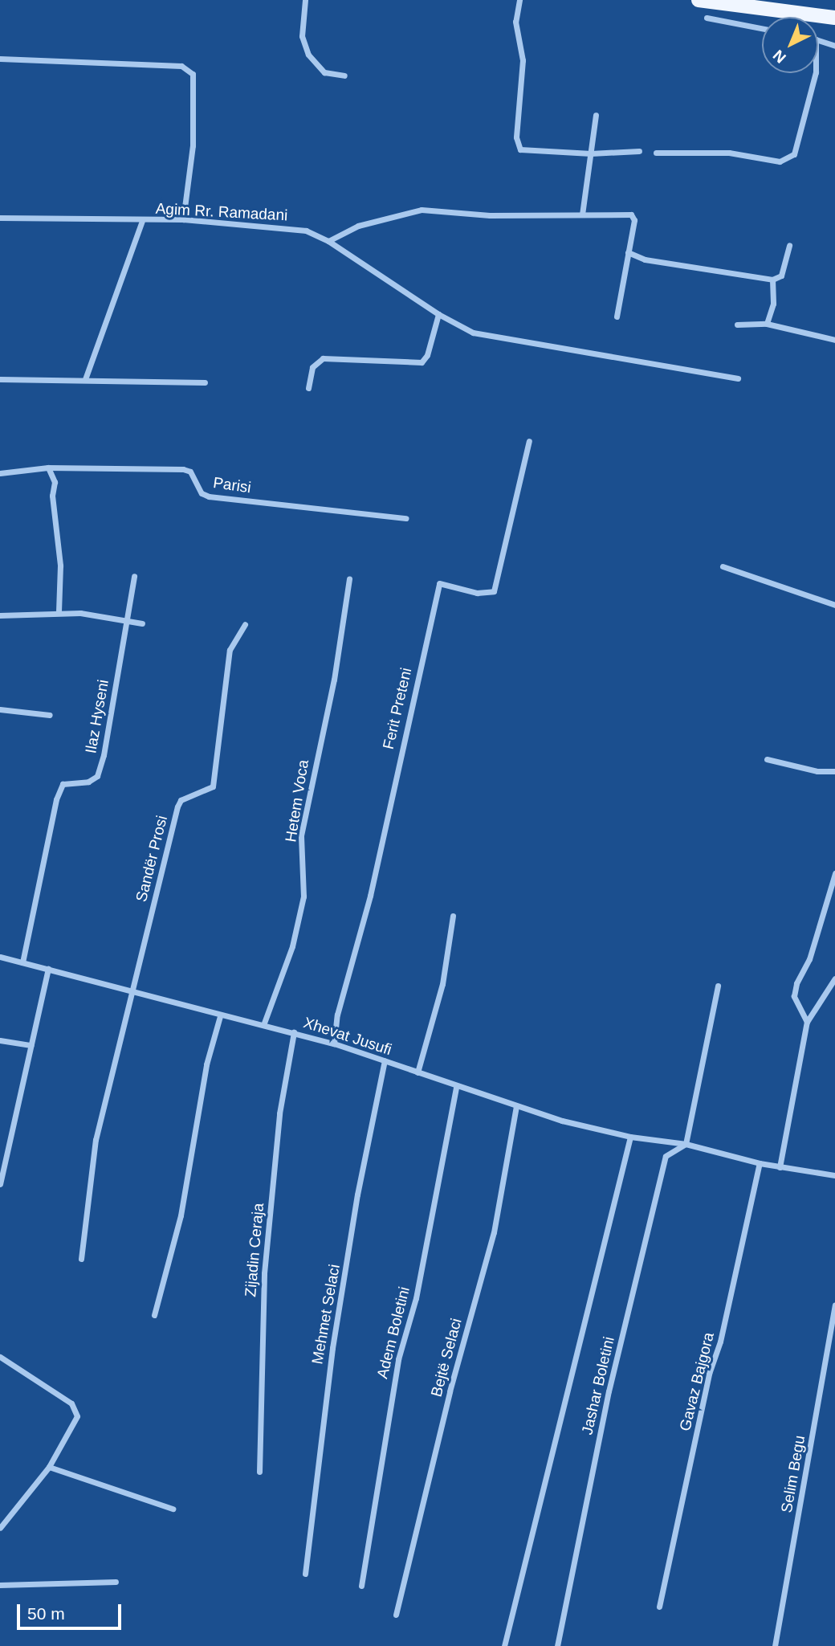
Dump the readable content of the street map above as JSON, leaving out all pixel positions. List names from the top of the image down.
{
  "streets": {
    "street": [
      "Agim Rr. Ramadani",
      "Parisi",
      "Ferit Preteni",
      "Ilaz Hyseni",
      "Hetem Voca",
      "Sandër Prosi",
      "Xhevat Jusufi",
      "Zijadin Ceraja",
      "Mehmet Selaci",
      "Adem Boletini",
      "Bejtë Selaci",
      "Gavaz Bajgora",
      "Jashar Boletini",
      "Selim Begu"
    ]
  },
  "crossings": [
    ["Ferit Preteni", "Xhevat Jusufi"],
    ["Ilaz Hyseni", "Xhevat Jusufi"],
    ["Hetem Voca", "Xhevat Jusufi"],
    ["Sandër Prosi", "Xhevat Jusufi"],
    ["Xhevat Jusufi", "Zijadin Ceraja"],
    ["Xhevat Jusufi", "Mehmet Selaci"],
    ["Xhevat Jusufi", "Adem Boletini"],
    ["Xhevat Jusufi", "Bejtë Selaci"],
    ["Xhevat Jusufi", "Gavaz Bajgora"],
    ["Xhevat Jusufi", "Jashar Boletini"]
  ],
  "scale_bar": "50 m",
  "north": "bottom left"
}
